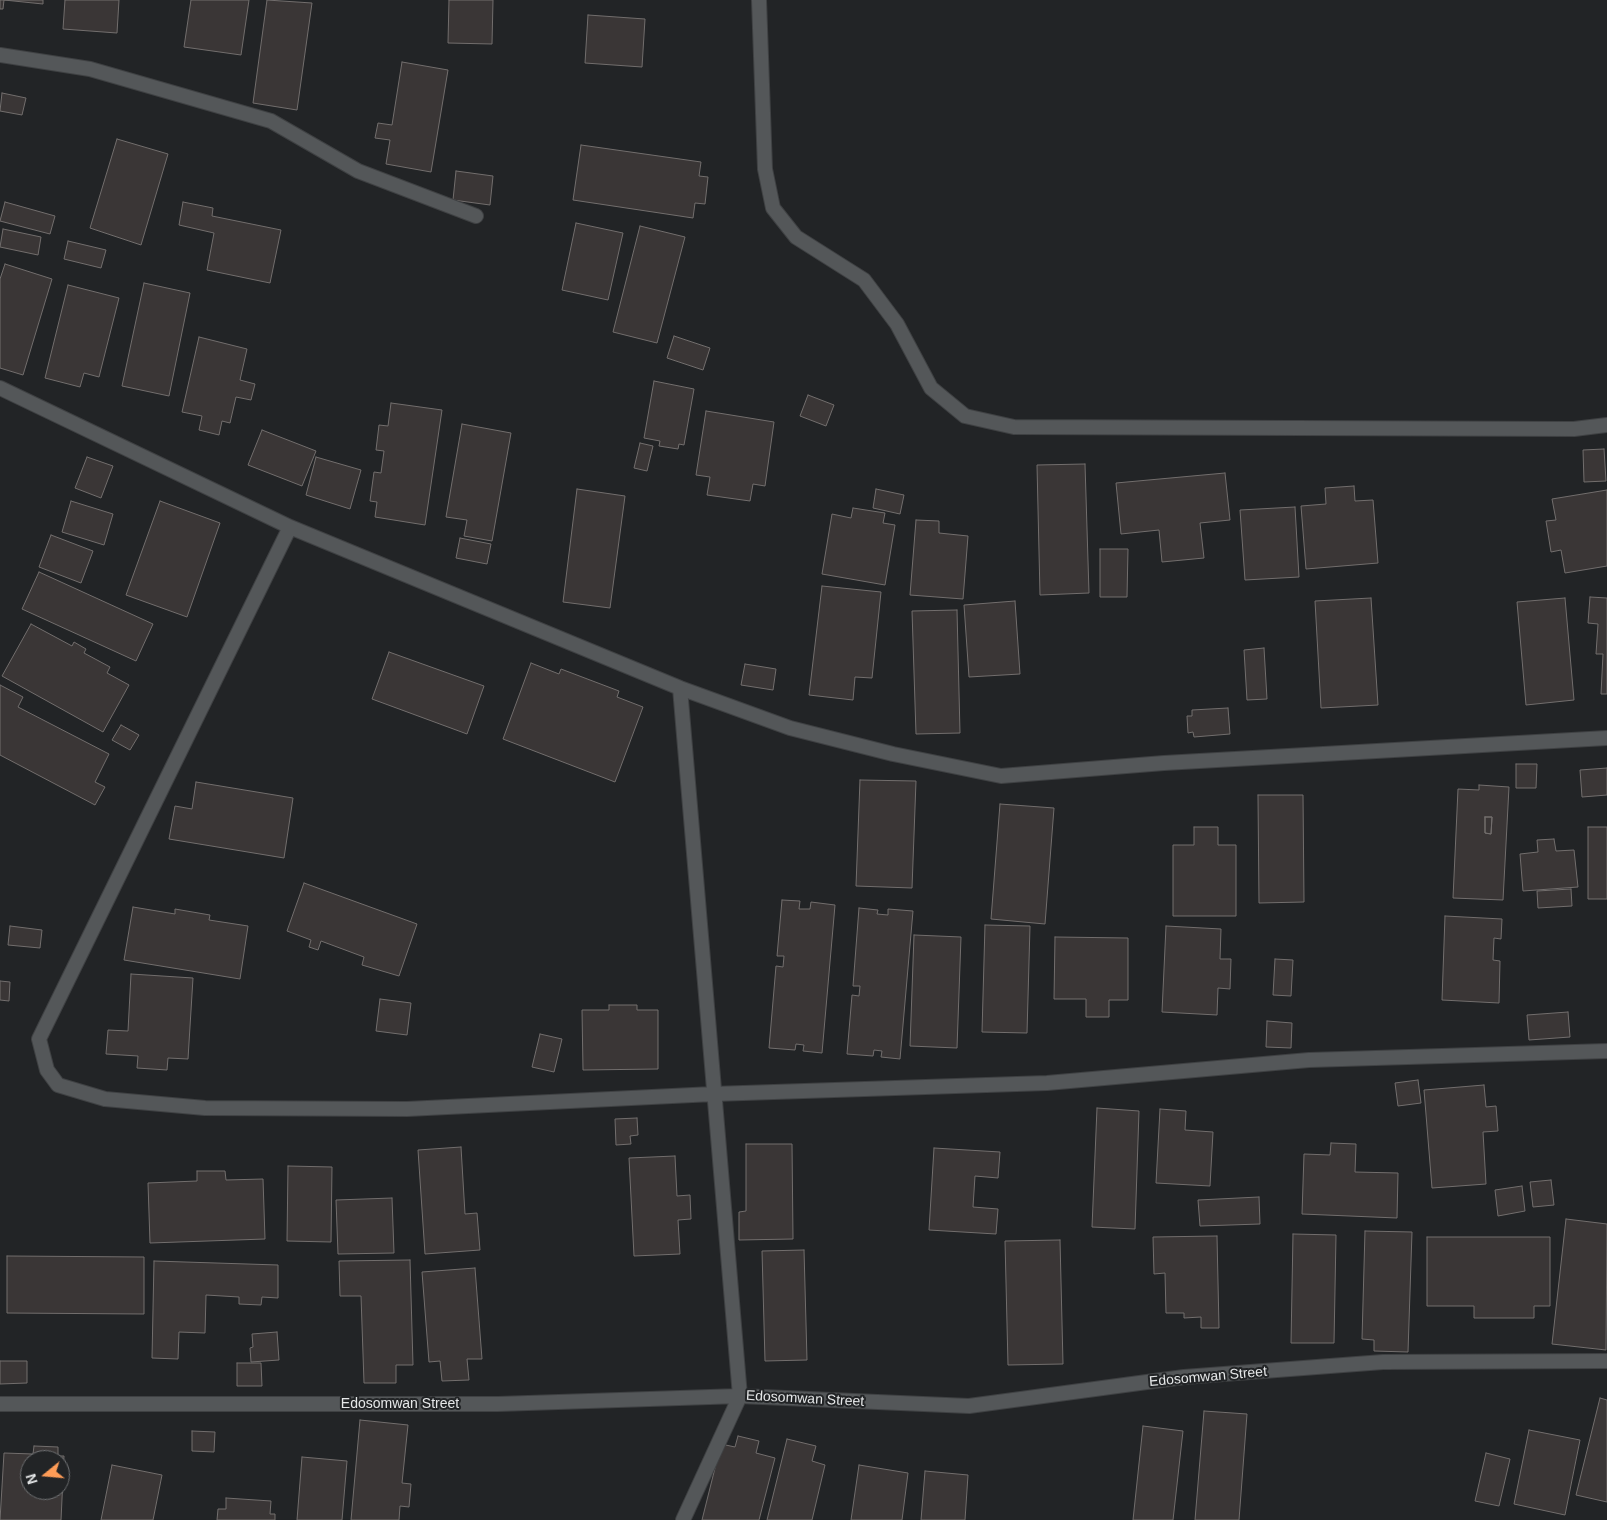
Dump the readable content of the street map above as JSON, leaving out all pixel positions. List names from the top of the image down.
{
  "streets": {
    "street": ["Edosomwan Street"]
  },
  "north": "left"
}
